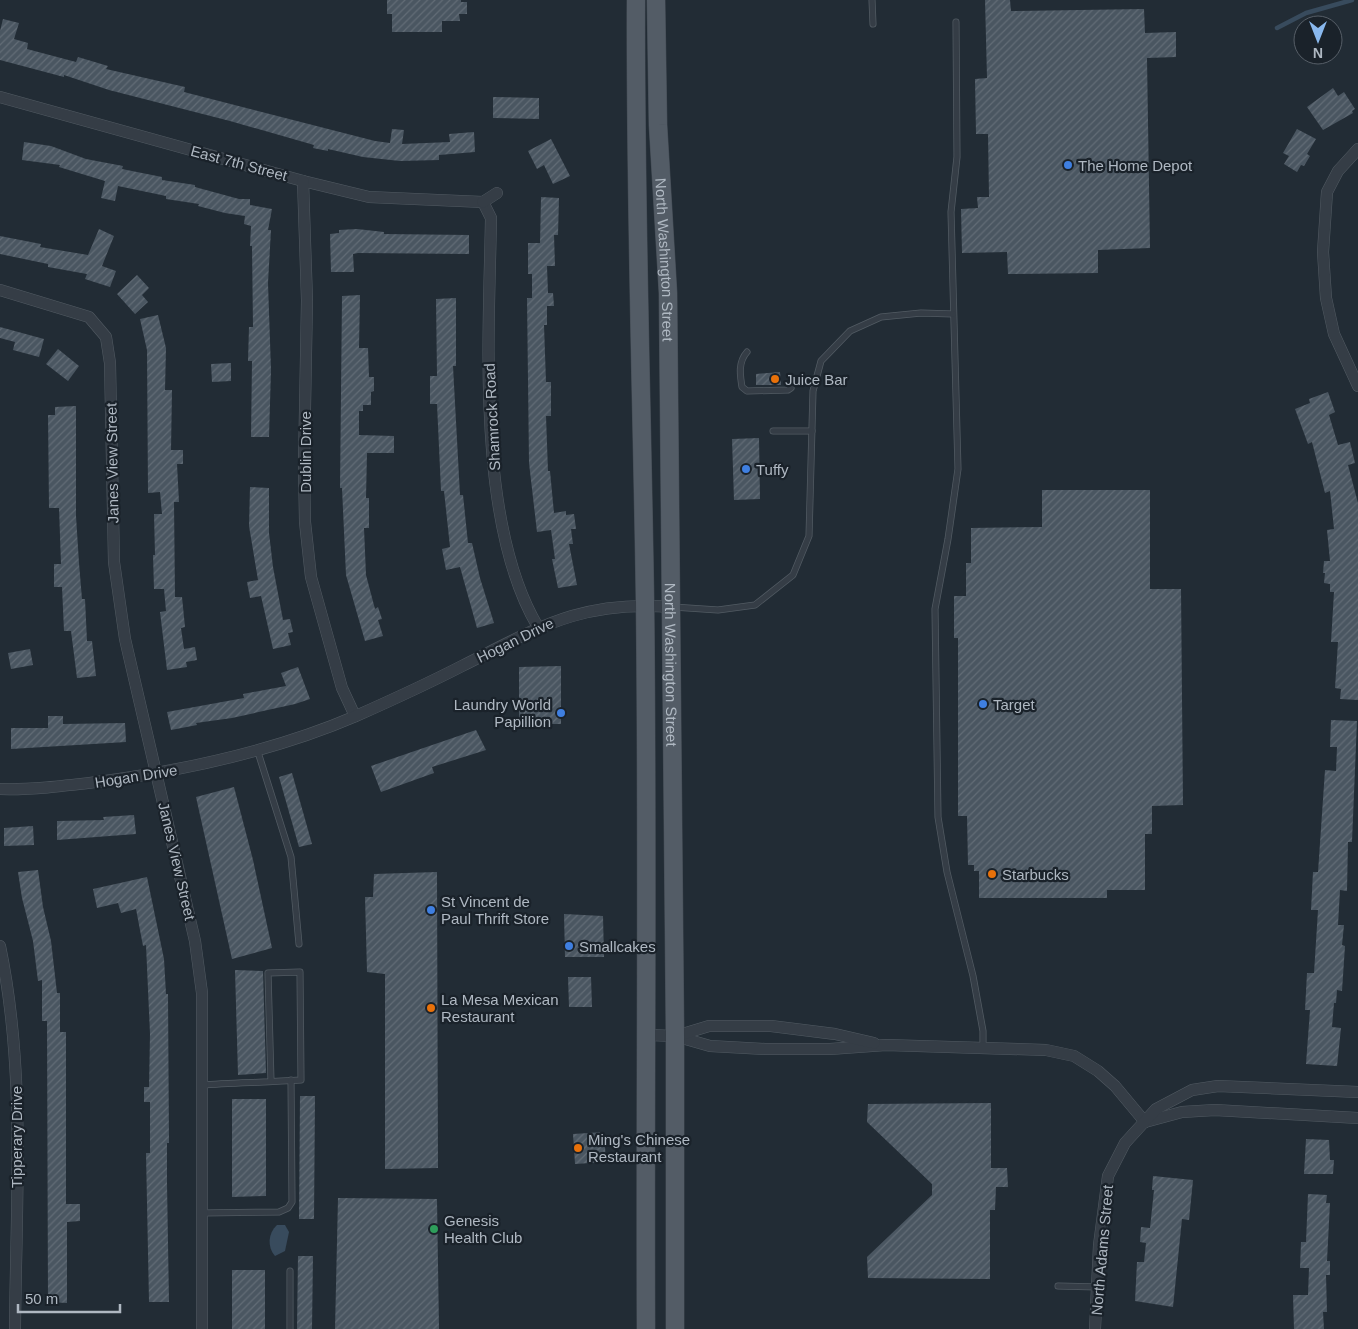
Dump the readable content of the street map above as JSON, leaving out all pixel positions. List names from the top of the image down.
{
  "streets": {
    "main road": ["North Washington Street"],
    "street": [
      "East 7th Street",
      "Shamrock Road",
      "Dublin Drive",
      "Janes View Street",
      "Hogan Drive",
      "Tipperary Drive",
      "North Adams Street"
    ]
  },
  "crossings": [
    ["East 7th Street", "Shamrock Road"],
    ["East 7th Street", "Dublin Drive"],
    ["North Washington Street", "Hogan Drive"],
    ["Shamrock Road", "Hogan Drive"],
    ["Dublin Drive", "Hogan Drive"],
    ["Janes View Street", "Hogan Drive"]
  ],
  "places": [
    "The Home Depot",
    "Juice Bar",
    "Tuffy",
    "Target",
    "Laundry World Papillion",
    "Starbucks",
    "St Vincent de Paul Thrift Store",
    "Smallcakes",
    "La Mesa Mexican Restaurant",
    "Ming's Chinese Restaurant",
    "Genesis Health Club"
  ],
  "scale_bar": "50 m",
  "north": "bottom"
}
